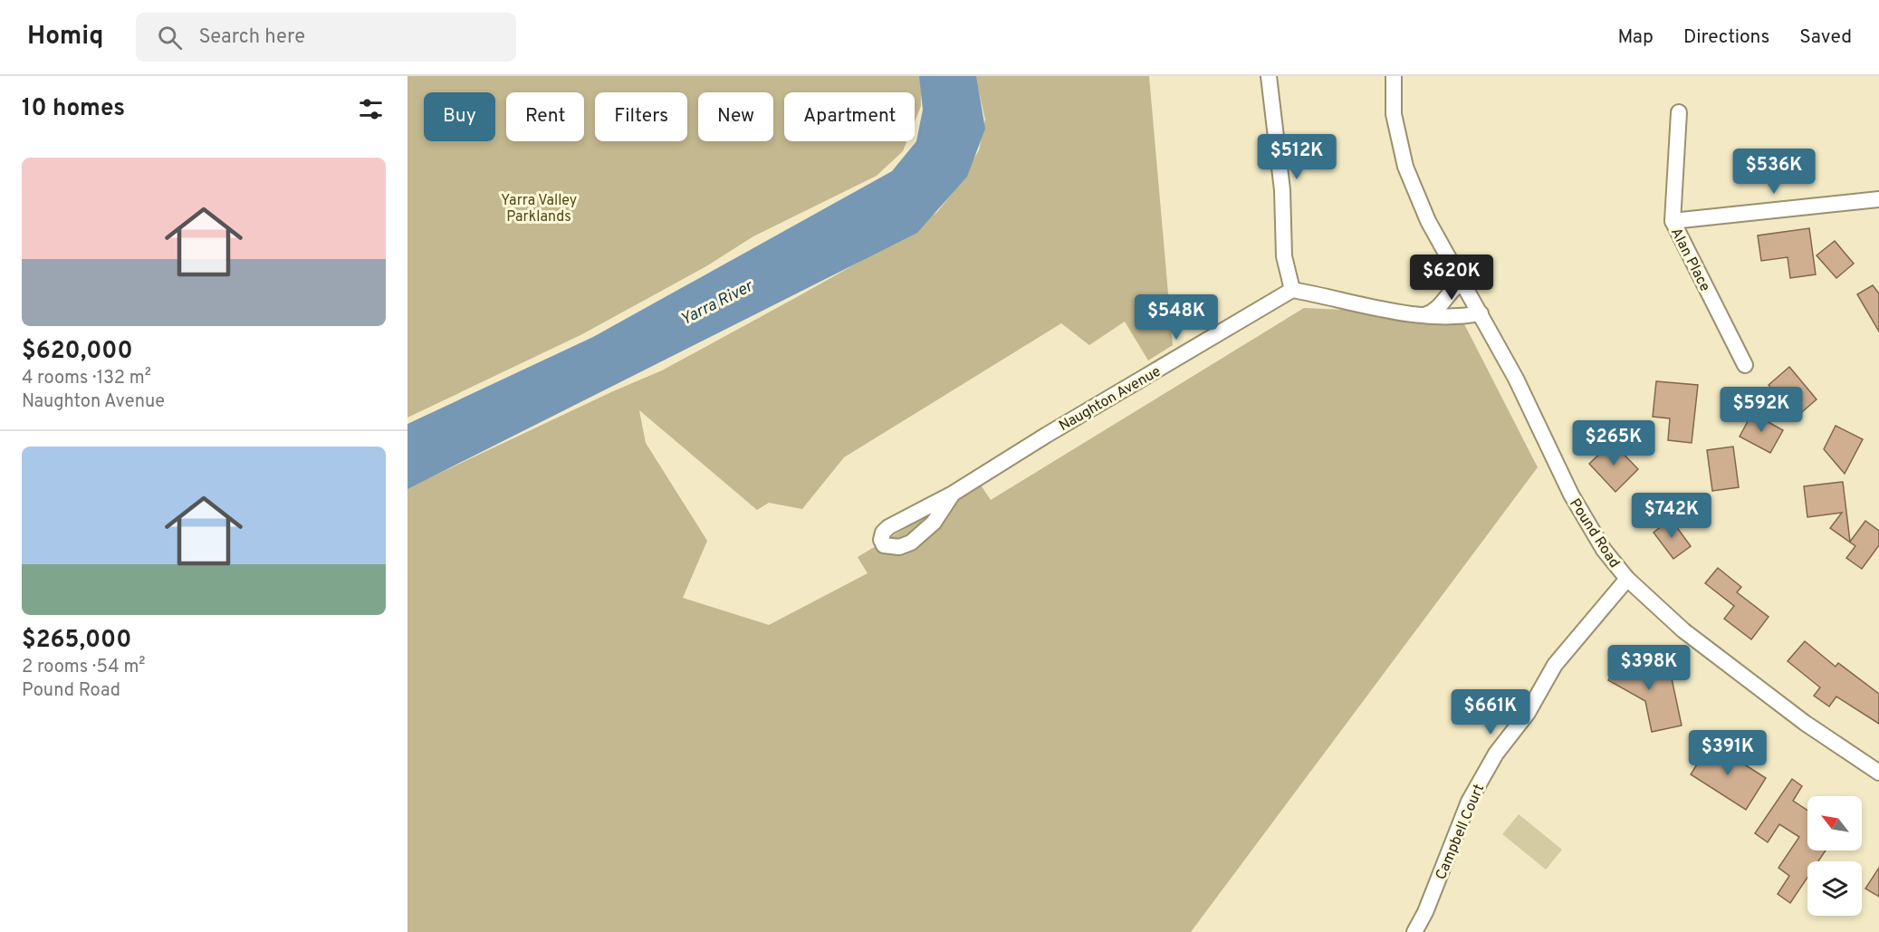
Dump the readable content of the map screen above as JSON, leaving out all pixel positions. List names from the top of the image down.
{
  "streets": {
    "street": [
      "Alan Place",
      "Naughton Avenue",
      "Pound Road",
      "Campbell Court"
    ]
  },
  "crossings": [
    ["Pound Road", "Campbell Court"]
  ],
  "water": ["Yarra River"],
  "parks": ["Yarra Valley Parklands"],
  "north": "top left",
  "page": {
    "header": "Homiq",
    "search": "Search here",
    "nav": ["Map", "Directions", "Saved"],
    "heading": "10 homes",
    "chip": [
      "Buy",
      "Rent",
      "Filters",
      "New",
      "Apartment"
    ],
    "price": [
      "$512K",
      "$536K",
      "$620K",
      "$548K",
      "$592K",
      "$265K",
      "$742K",
      "$398K",
      "$661K",
      "$391K"
    ],
    "list": [
      {
        "name": "$620,000",
        "note": "4 rooms · 132 m² · Naughton Avenue"
      },
      {
        "name": "$265,000",
        "note": "2 rooms · 54 m² · Pound Road"
      }
    ]
  }
}
